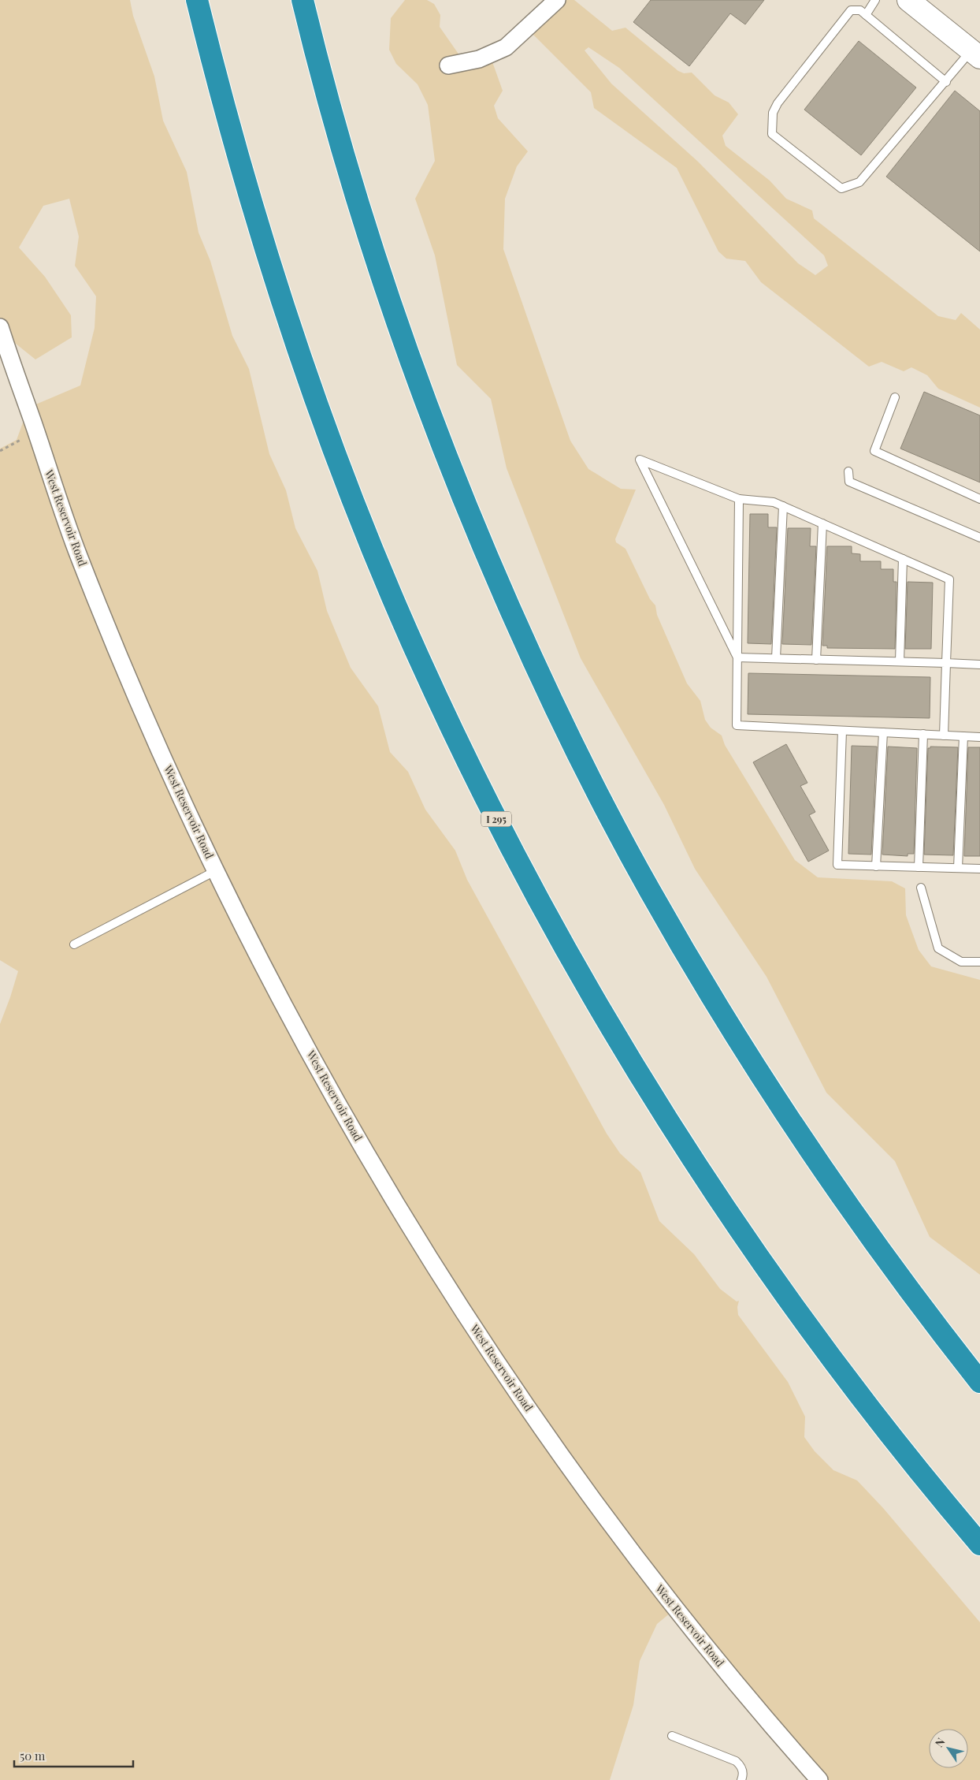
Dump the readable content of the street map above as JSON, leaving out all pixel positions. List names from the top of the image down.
{
  "streets": {
    "highway": ["I 295"],
    "street": ["West Reservoir Road"]
  },
  "scale_bar": "50 m",
  "north": "top left"
}
